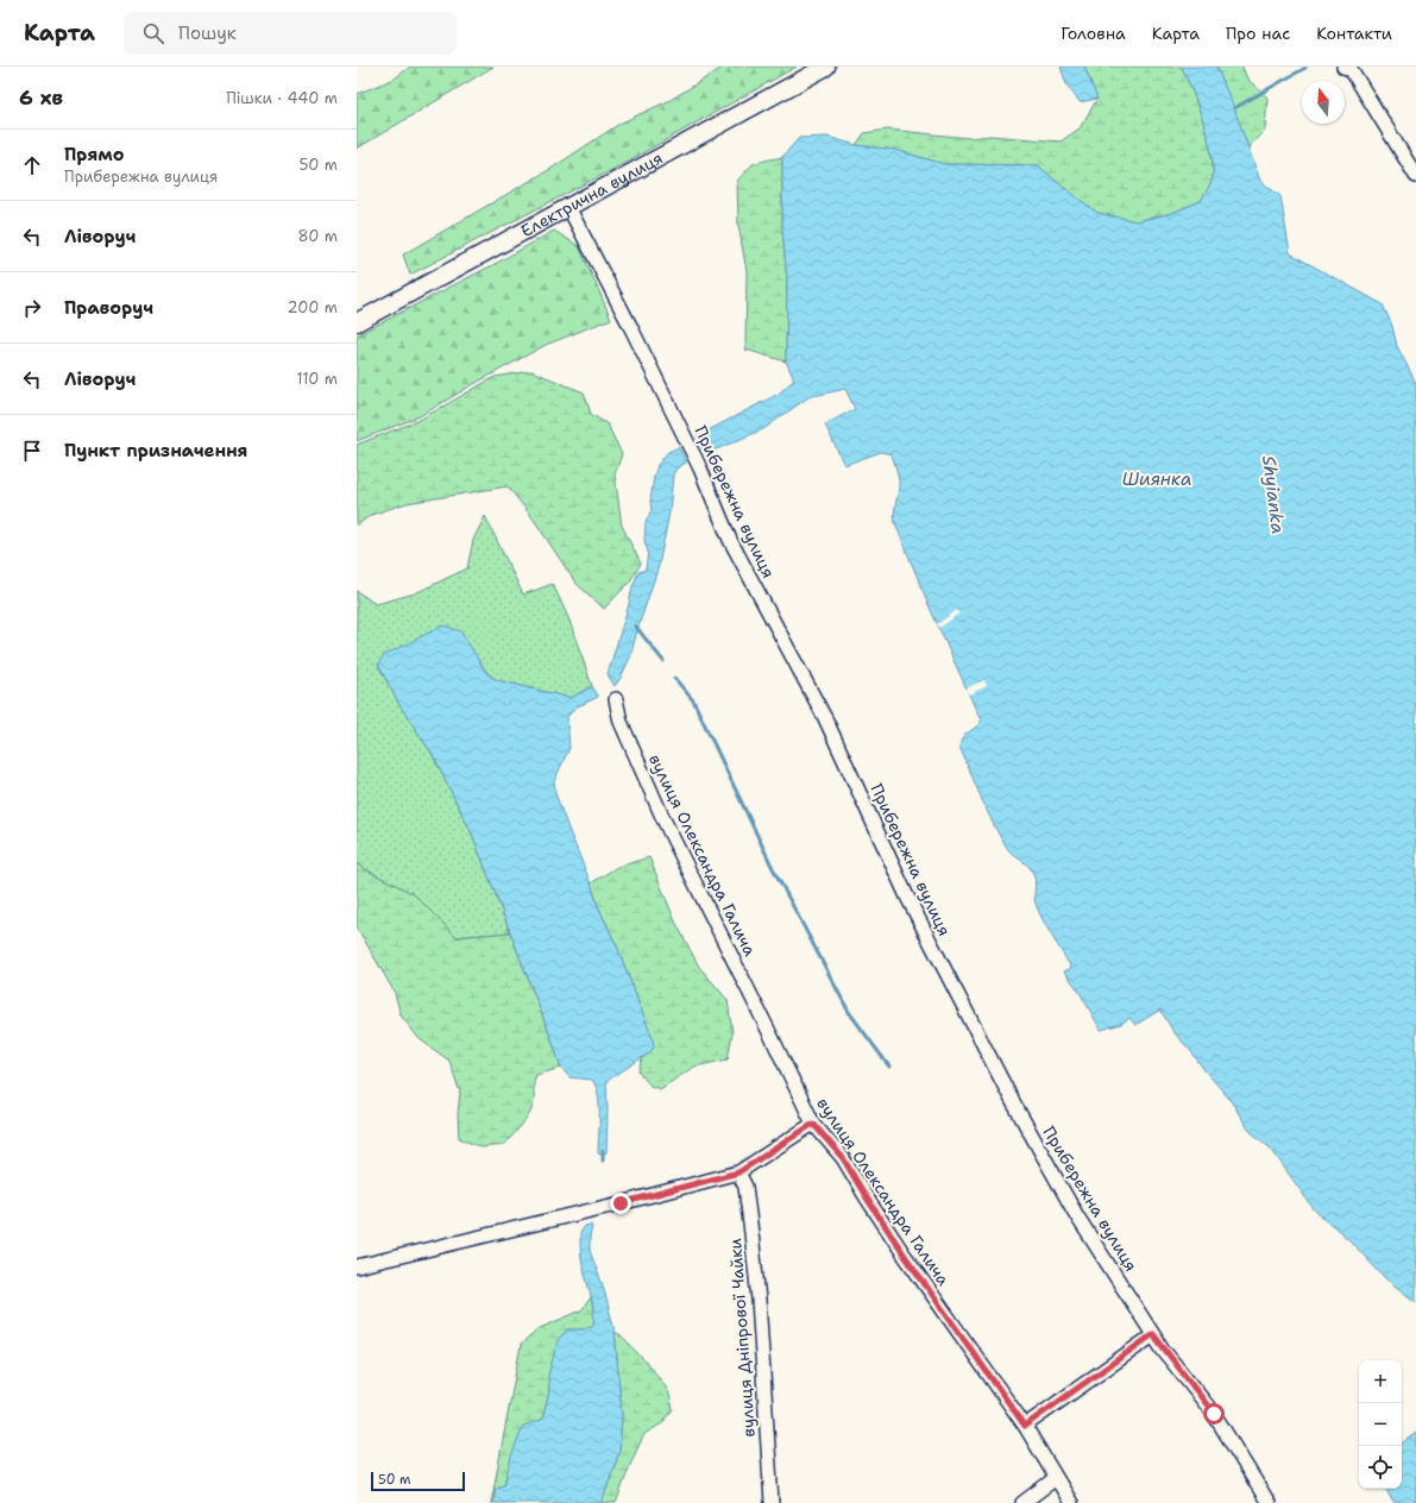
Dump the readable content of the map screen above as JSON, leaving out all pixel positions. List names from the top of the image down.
{
  "streets": {
    "street": [
      "Електрична вулиця",
      "Прибережна вулиця",
      "вулиця Олександра Галича",
      "вулиця Дніпрової Чайки"
    ]
  },
  "crossings": [
    ["Електрична вулиця", "Прибережна вулиця"]
  ],
  "water": ["Шиянка", "Shyianka"],
  "scale_bar": "50 m",
  "north": "top",
  "page": {
    "header": "Карта",
    "search": "Пошук",
    "nav": [
      "Головна",
      "Карта",
      "Про нас",
      "Контакти"
    ],
    "heading": ["6 хв", "Пішки · 440 m"],
    "list": [
      ["Прямо", "Прибережна вулиця", "50 m"],
      ["Ліворуч", "80 m"],
      ["Праворуч", "200 m"],
      ["Ліворуч", "110 m"],
      "Пункт призначення"
    ],
    "map_buttons": ["+", "−"],
    "scale": "50 m"
  }
}
